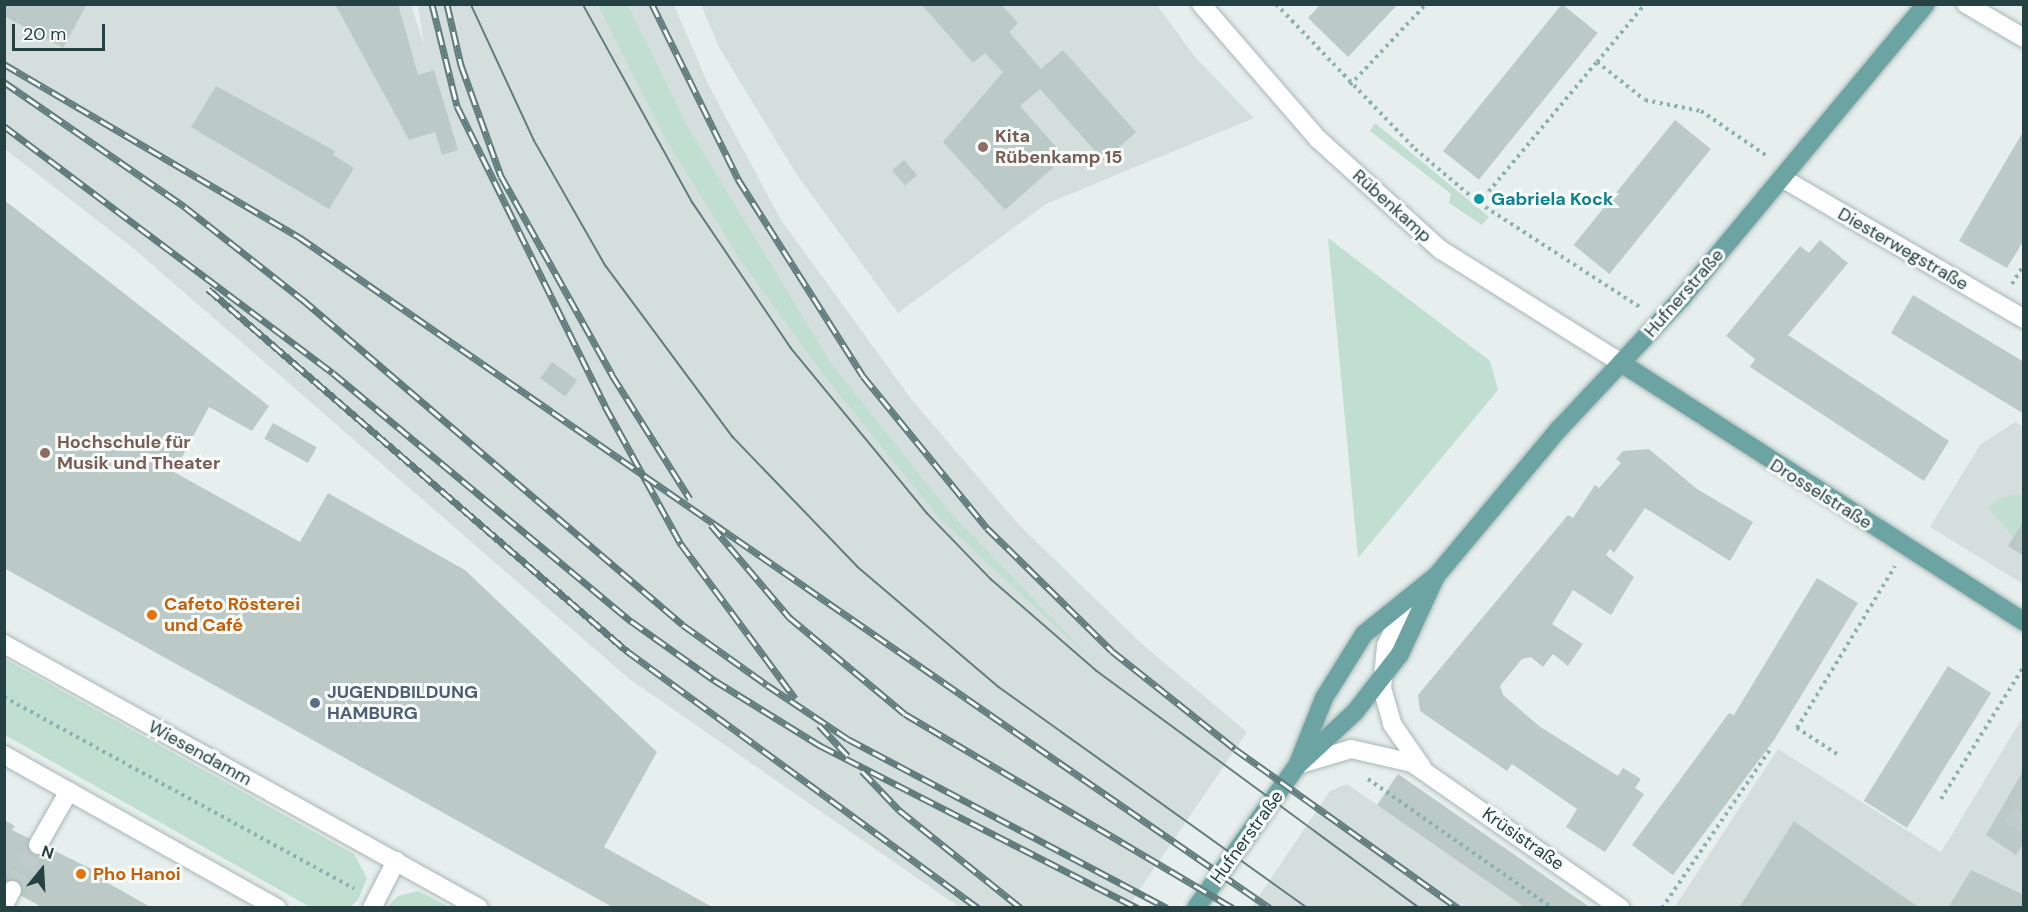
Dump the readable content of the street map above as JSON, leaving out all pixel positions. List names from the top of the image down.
{
  "streets": {
    "main road": ["Hufnerstraße", "Drosselstraße"],
    "street": [
      "Rübenkamp",
      "Diesterwegstraße",
      "Wiesendamm",
      "Krüsistraße"
    ]
  },
  "crossings": [
    ["Rübenkamp", "Hufnerstraße"],
    ["Rübenkamp", "Drosselstraße"],
    ["Diesterwegstraße", "Hufnerstraße"],
    ["Hufnerstraße", "Drosselstraße"],
    ["Hufnerstraße", "Krüsistraße"]
  ],
  "places": [
    "Kita Rübenkamp 15",
    "Gabriela Kock",
    "Hochschule für Musik und Theater",
    "Cafeto Rösterei und Café",
    "JUGENDBILDUNG HAMBURG",
    "Pho Hanoi"
  ],
  "scale_bar": "20 m",
  "north": "top"
}
